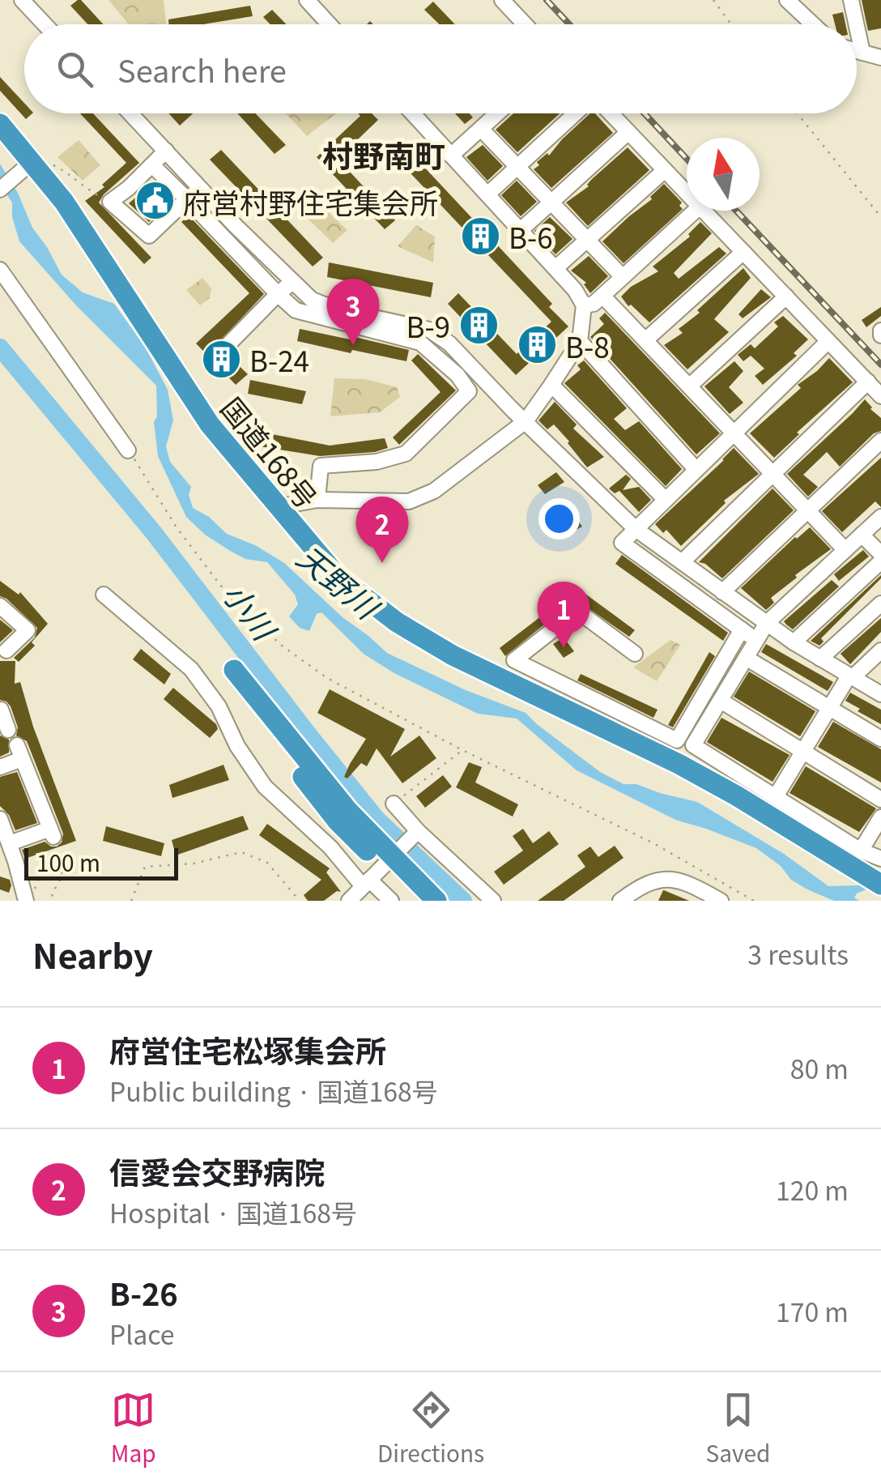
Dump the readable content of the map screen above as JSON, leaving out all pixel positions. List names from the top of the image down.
{
  "streets": {
    "highway": ["国道168号"]
  },
  "districts": ["村野南町"],
  "water": ["天野川", "小川"],
  "places": {
    "public building": ["府営村野住宅集会所"],
    "building": [
      "B-6",
      "B-9",
      "B-8",
      "B-24"
    ]
  },
  "scale_bar": "100 m",
  "north": "top",
  "page": {
    "search": "Search here",
    "pins": ["3", "2", "1"],
    "scale": "100 m",
    "heading": ["Nearby", "3 results"],
    "list": [
      {
        "mark": "1",
        "name": "府営住宅松塚集会所",
        "note": "Public building · 国道168号",
        "value": "80 m"
      },
      {
        "mark": "2",
        "name": "信愛会交野病院",
        "note": "Hospital · 国道168号",
        "value": "120 m"
      },
      {
        "mark": "3",
        "name": "B-26",
        "note": "Place",
        "value": "170 m"
      }
    ],
    "nav": ["Map", "Directions", "Saved"]
  }
}
